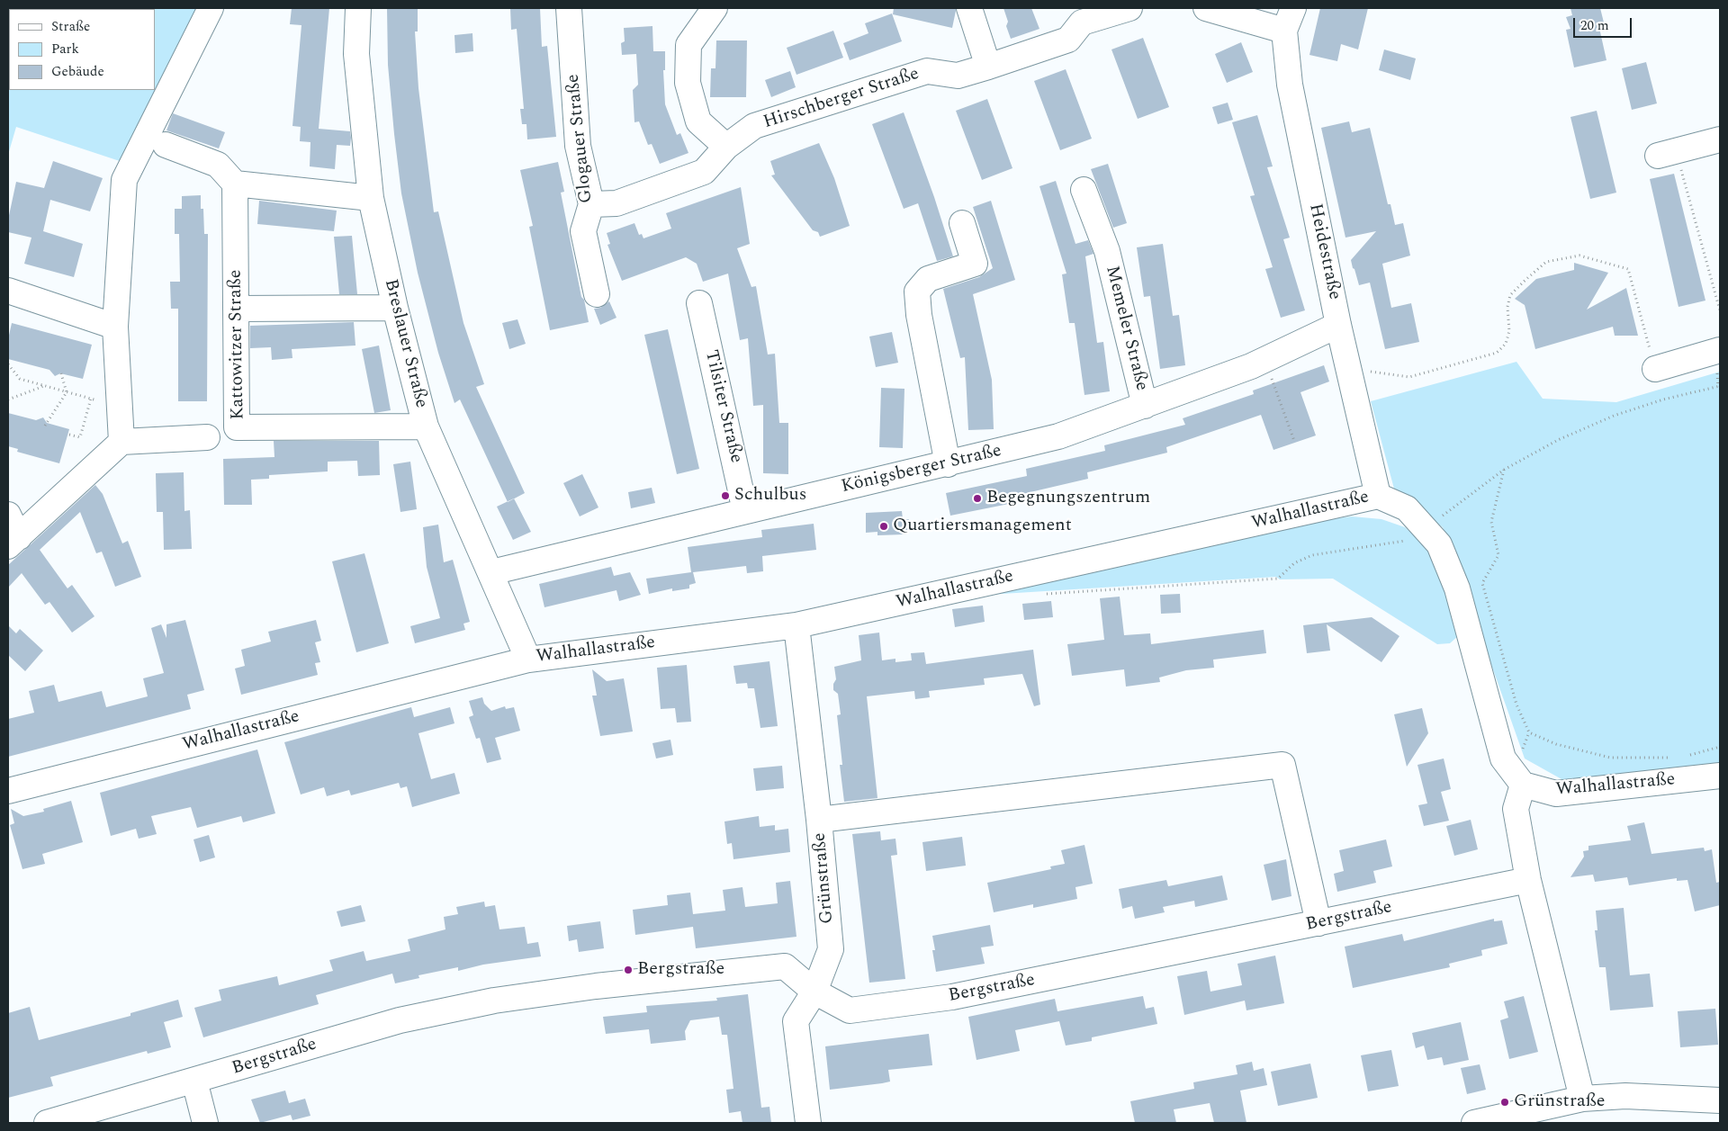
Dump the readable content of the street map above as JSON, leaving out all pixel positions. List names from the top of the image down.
{
  "streets": {
    "street": [
      "Hirschberger Straße",
      "Glogauer Straße",
      "Heidestraße",
      "Memeler Straße",
      "Breslauer Straße",
      "Kattowitzer Straße",
      "Tilsiter Straße",
      "Königsberger Straße",
      "Walhallastraße",
      "Grünstraße",
      "Bergstraße"
    ]
  },
  "crossings": [
    ["Hirschberger Straße", "Glogauer Straße"],
    ["Heidestraße", "Königsberger Straße"],
    ["Heidestraße", "Walhallastraße"],
    ["Memeler Straße", "Königsberger Straße"],
    ["Breslauer Straße", "Kattowitzer Straße"],
    ["Breslauer Straße", "Königsberger Straße"],
    ["Breslauer Straße", "Walhallastraße"],
    ["Tilsiter Straße", "Königsberger Straße"],
    ["Walhallastraße", "Grünstraße"],
    ["Grünstraße", "Bergstraße"]
  ],
  "places": [
    "Schulbus",
    "Begegnungszentrum",
    "Quartiersmanagement",
    "Bergstraße",
    "Grünstraße"
  ],
  "legend": ["Straße", "Park", "Gebäude"],
  "scale_bar": "20 m"
}
